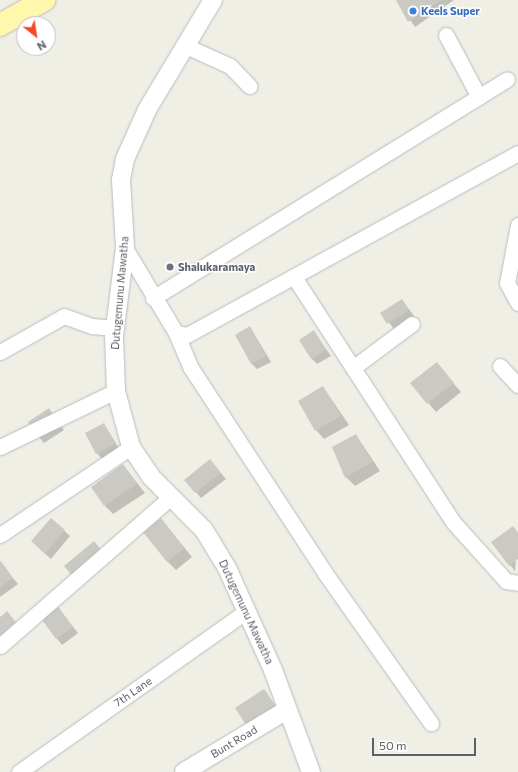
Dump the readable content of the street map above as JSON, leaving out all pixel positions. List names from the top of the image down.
{
  "streets": {
    "street": ["Dutugemunu Mawatha", "7th Lane", "Bunt Road"]
  },
  "crossings": [
    ["Dutugemunu Mawatha", "7th Lane"],
    ["Dutugemunu Mawatha", "Bunt Road"]
  ],
  "places": ["Keels Super", "Shalukaramaya"],
  "scale_bar": "50 m",
  "north": "bottom right"
}
